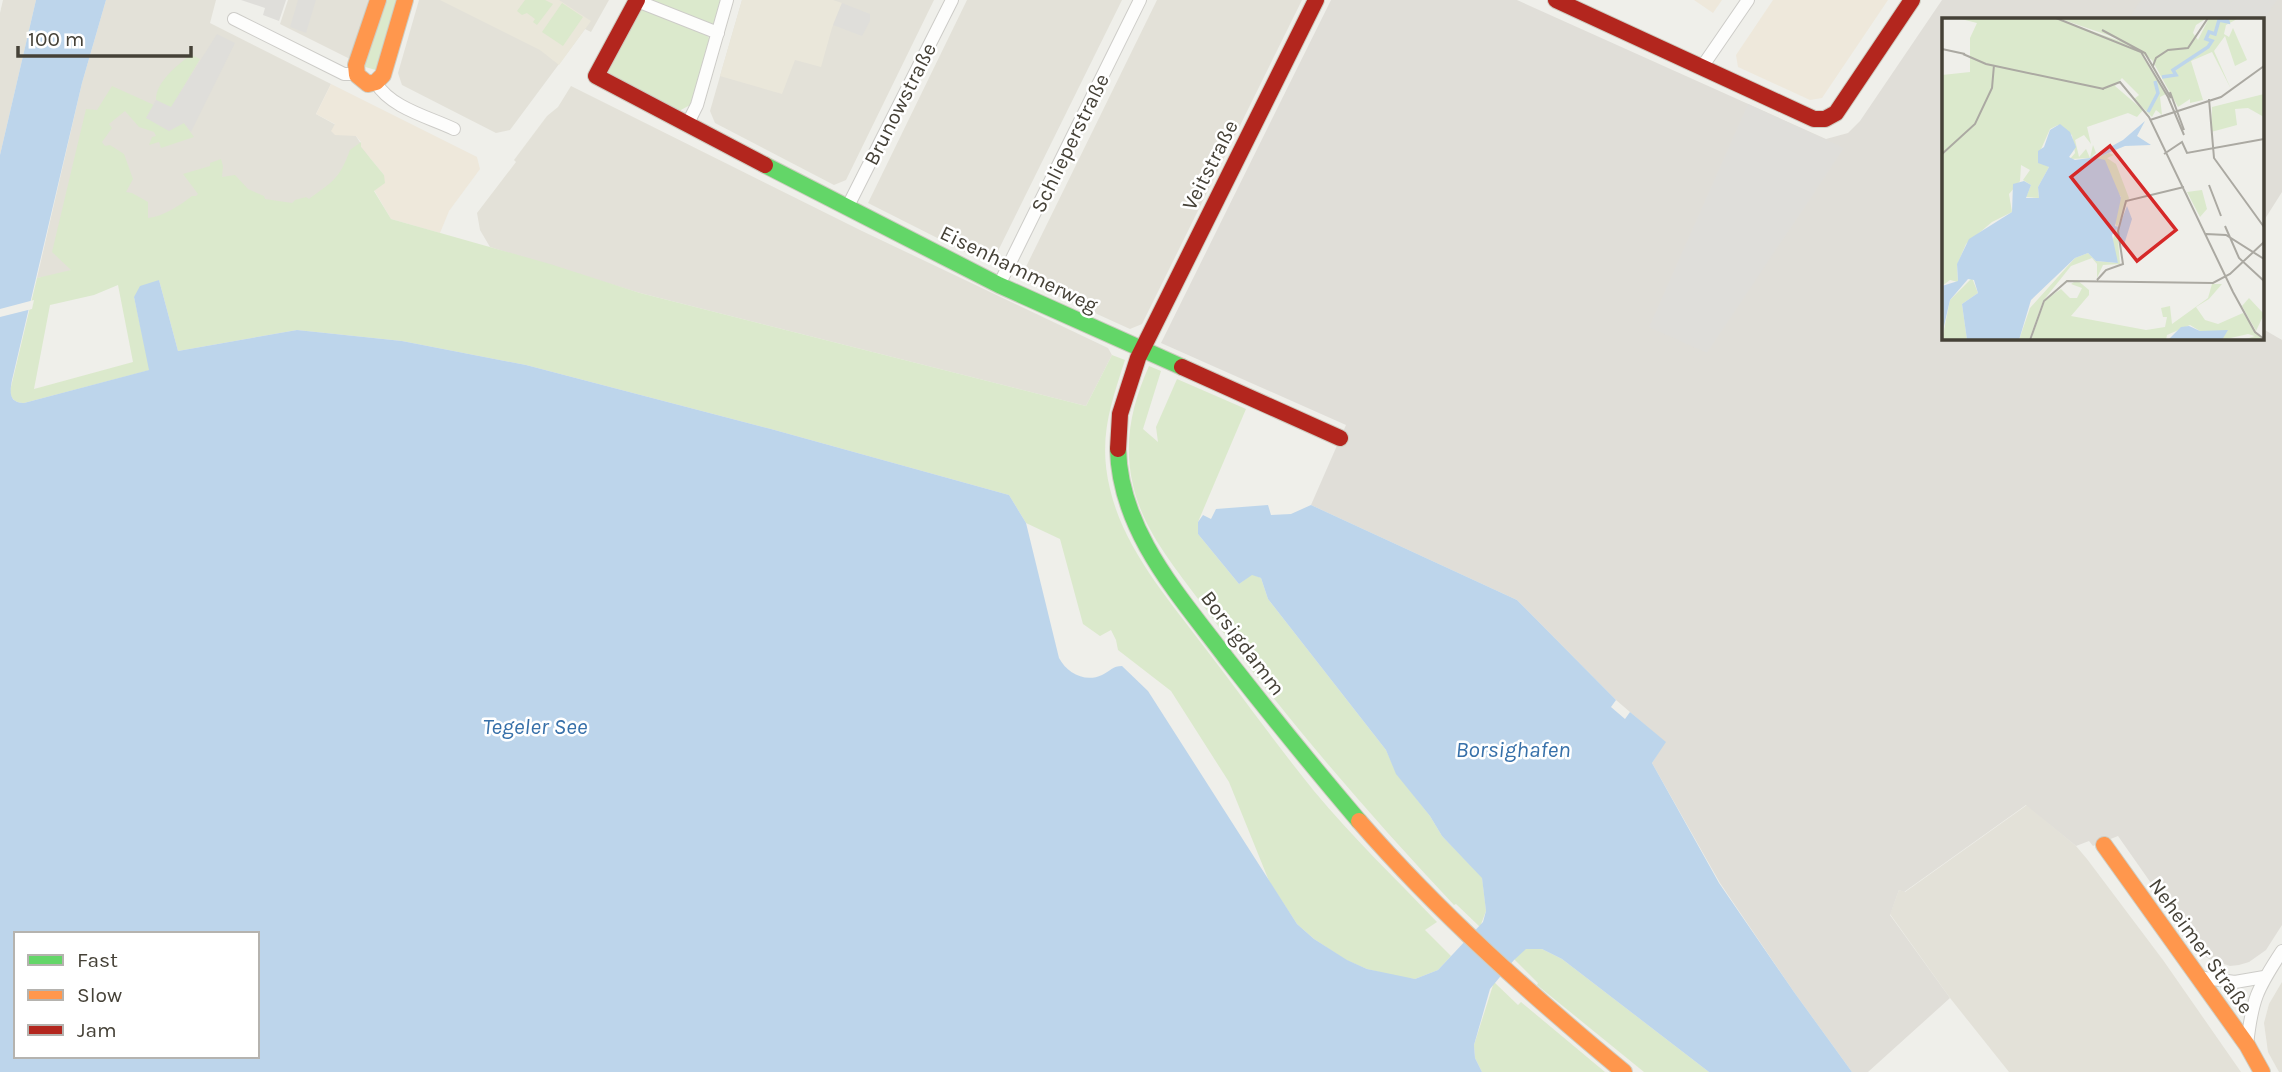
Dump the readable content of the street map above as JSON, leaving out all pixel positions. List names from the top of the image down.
{
  "streets": {
    "street": [
      "Brunowstraße",
      "Schlieperstraße",
      "Veitstraße",
      "Eisenhammerweg",
      "Borsigdamm",
      "Neheimer Straße"
    ]
  },
  "crossings": [
    ["Brunowstraße", "Eisenhammerweg"],
    ["Schlieperstraße", "Eisenhammerweg"],
    ["Veitstraße", "Eisenhammerweg"],
    ["Veitstraße", "Borsigdamm"],
    ["Eisenhammerweg", "Borsigdamm"]
  ],
  "water": ["Tegeler See", "Borsighafen"],
  "legend": ["Fast", "Slow", "Jam"],
  "scale_bar": "100 m"
}
